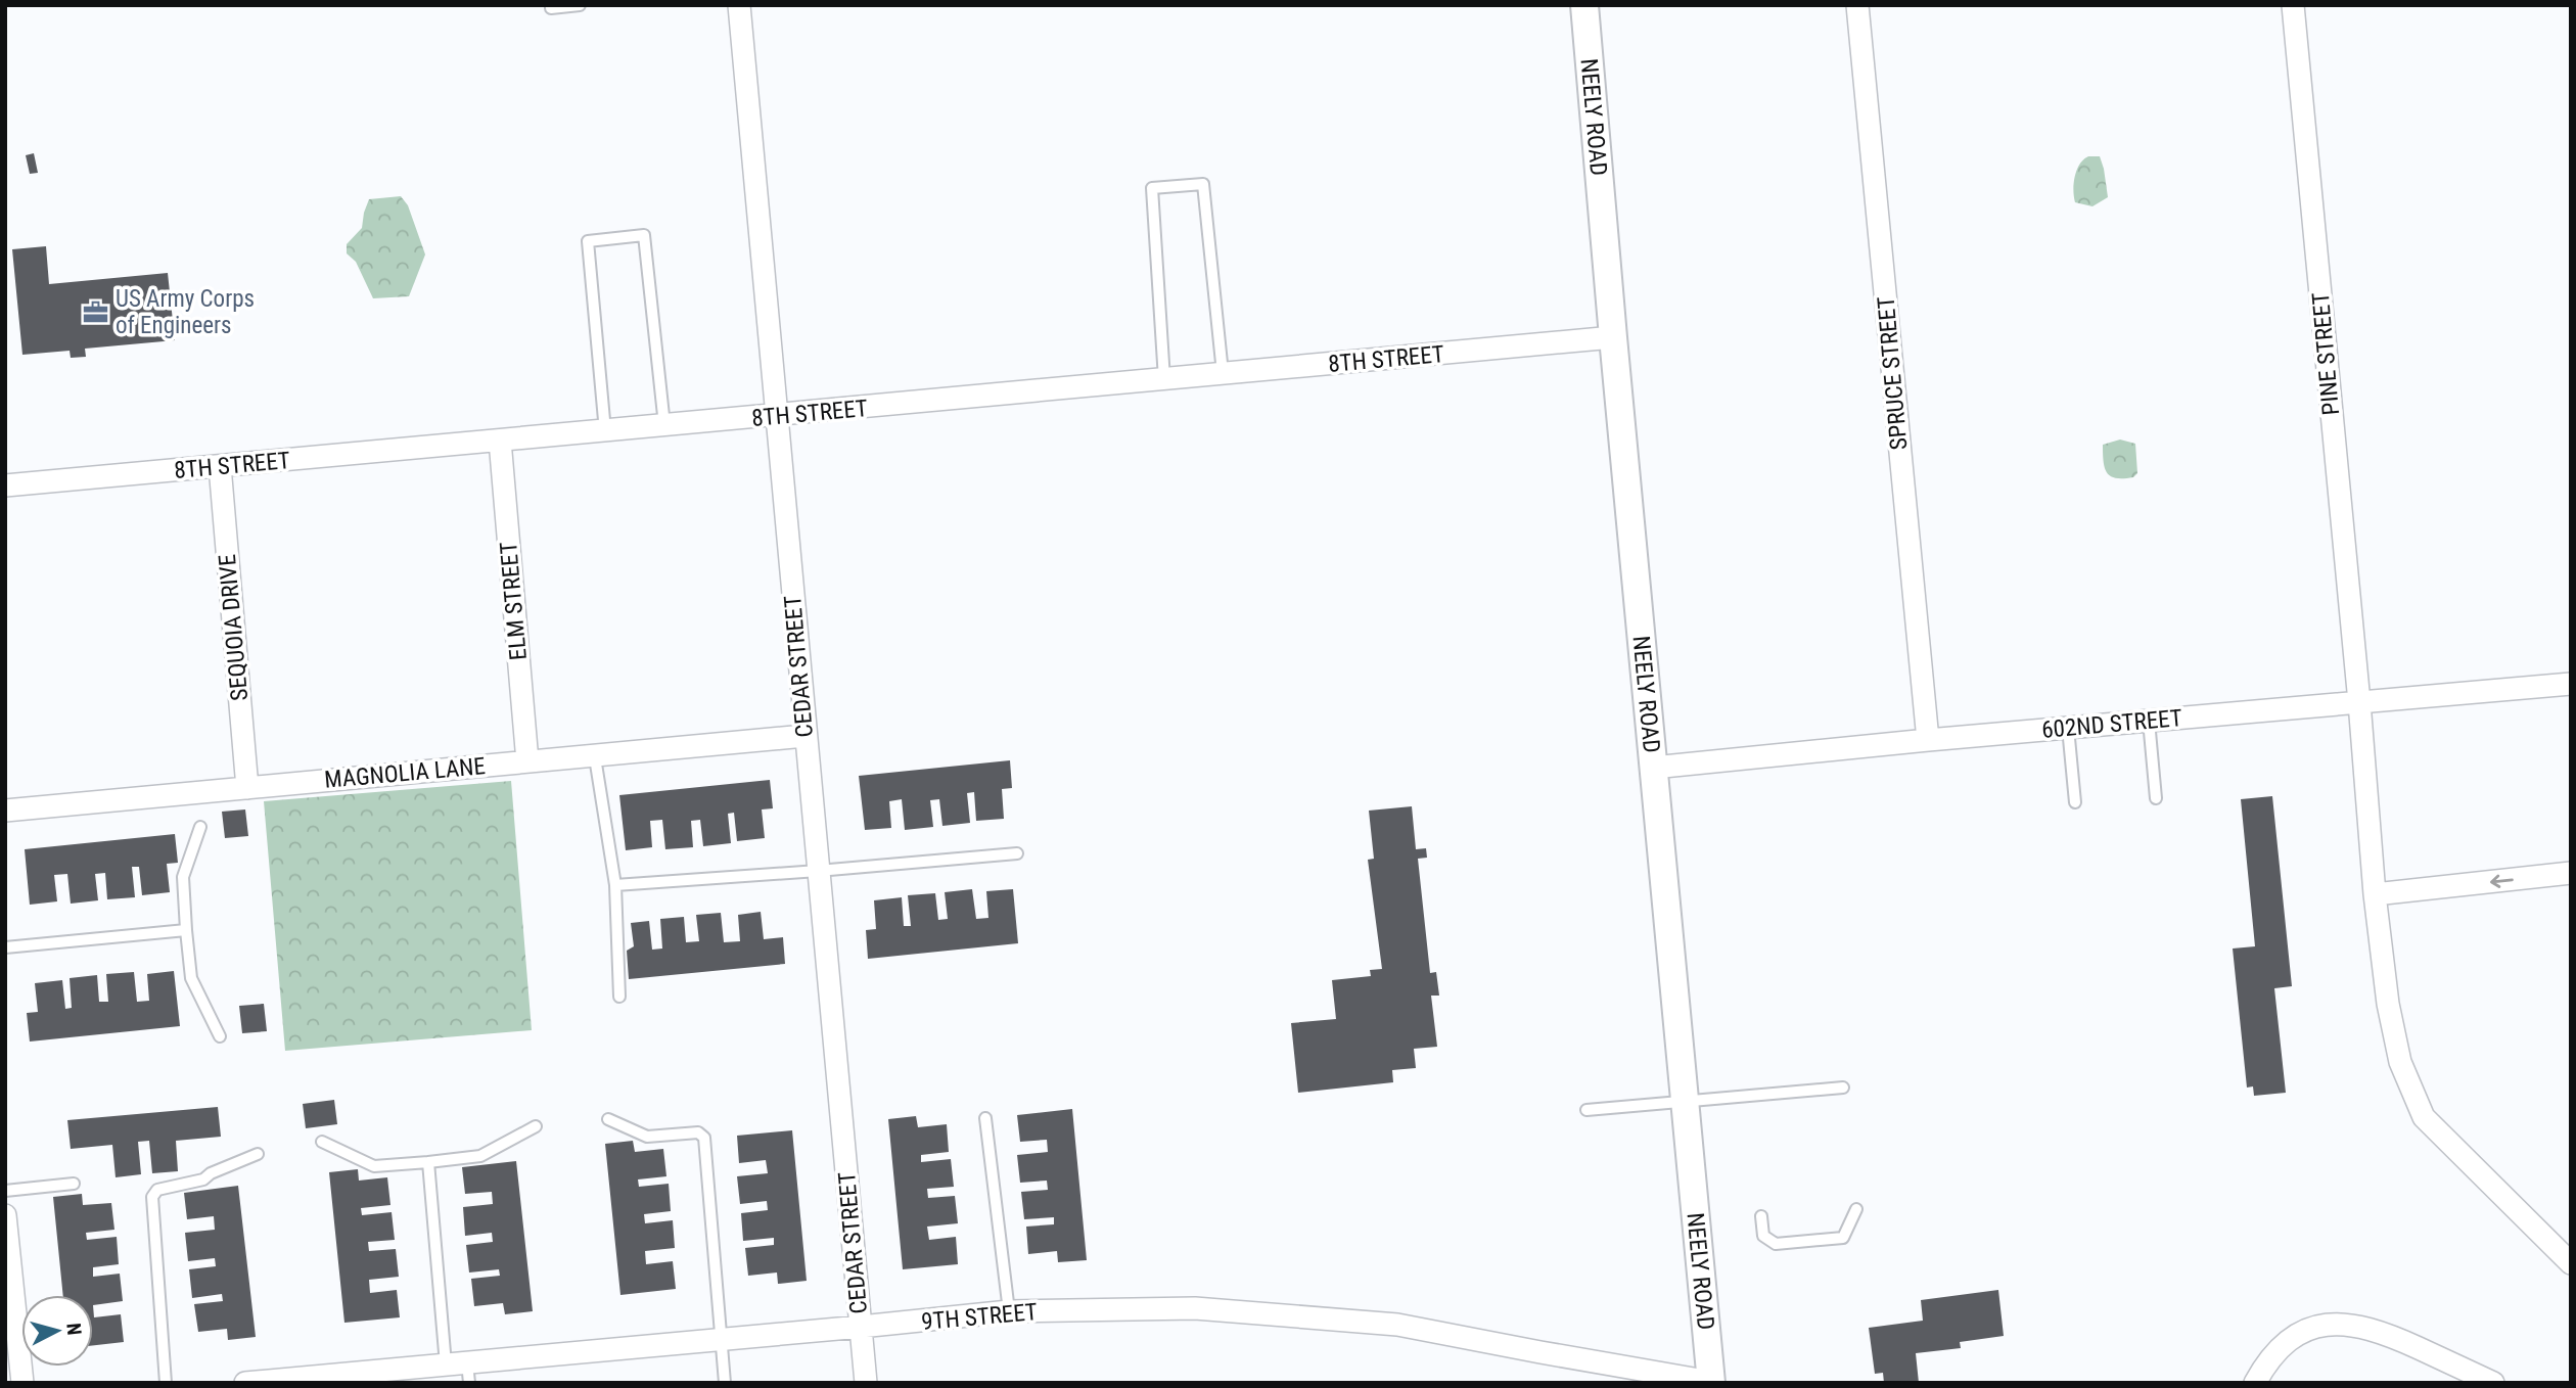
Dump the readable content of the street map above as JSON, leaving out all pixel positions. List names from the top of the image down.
{
  "streets": {
    "street": [
      "NEELY ROAD",
      "PINE STREET",
      "8TH STREET",
      "SPRUCE STREET",
      "ELM STREET",
      "SEQUOIA DRIVE",
      "CEDAR STREET",
      "602ND STREET",
      "MAGNOLIA LANE",
      "9TH STREET"
    ]
  },
  "crossings": [
    ["NEELY ROAD", "8TH STREET"],
    ["NEELY ROAD", "602ND STREET"],
    ["NEELY ROAD", "9TH STREET"],
    ["PINE STREET", "602ND STREET"],
    ["8TH STREET", "ELM STREET"],
    ["8TH STREET", "SEQUOIA DRIVE"],
    ["8TH STREET", "CEDAR STREET"],
    ["SPRUCE STREET", "602ND STREET"],
    ["ELM STREET", "MAGNOLIA LANE"],
    ["SEQUOIA DRIVE", "MAGNOLIA LANE"],
    ["CEDAR STREET", "MAGNOLIA LANE"],
    ["CEDAR STREET", "9TH STREET"]
  ],
  "places": {
    "office": ["US Army Corps of Engineers"]
  },
  "north": "right"
}
